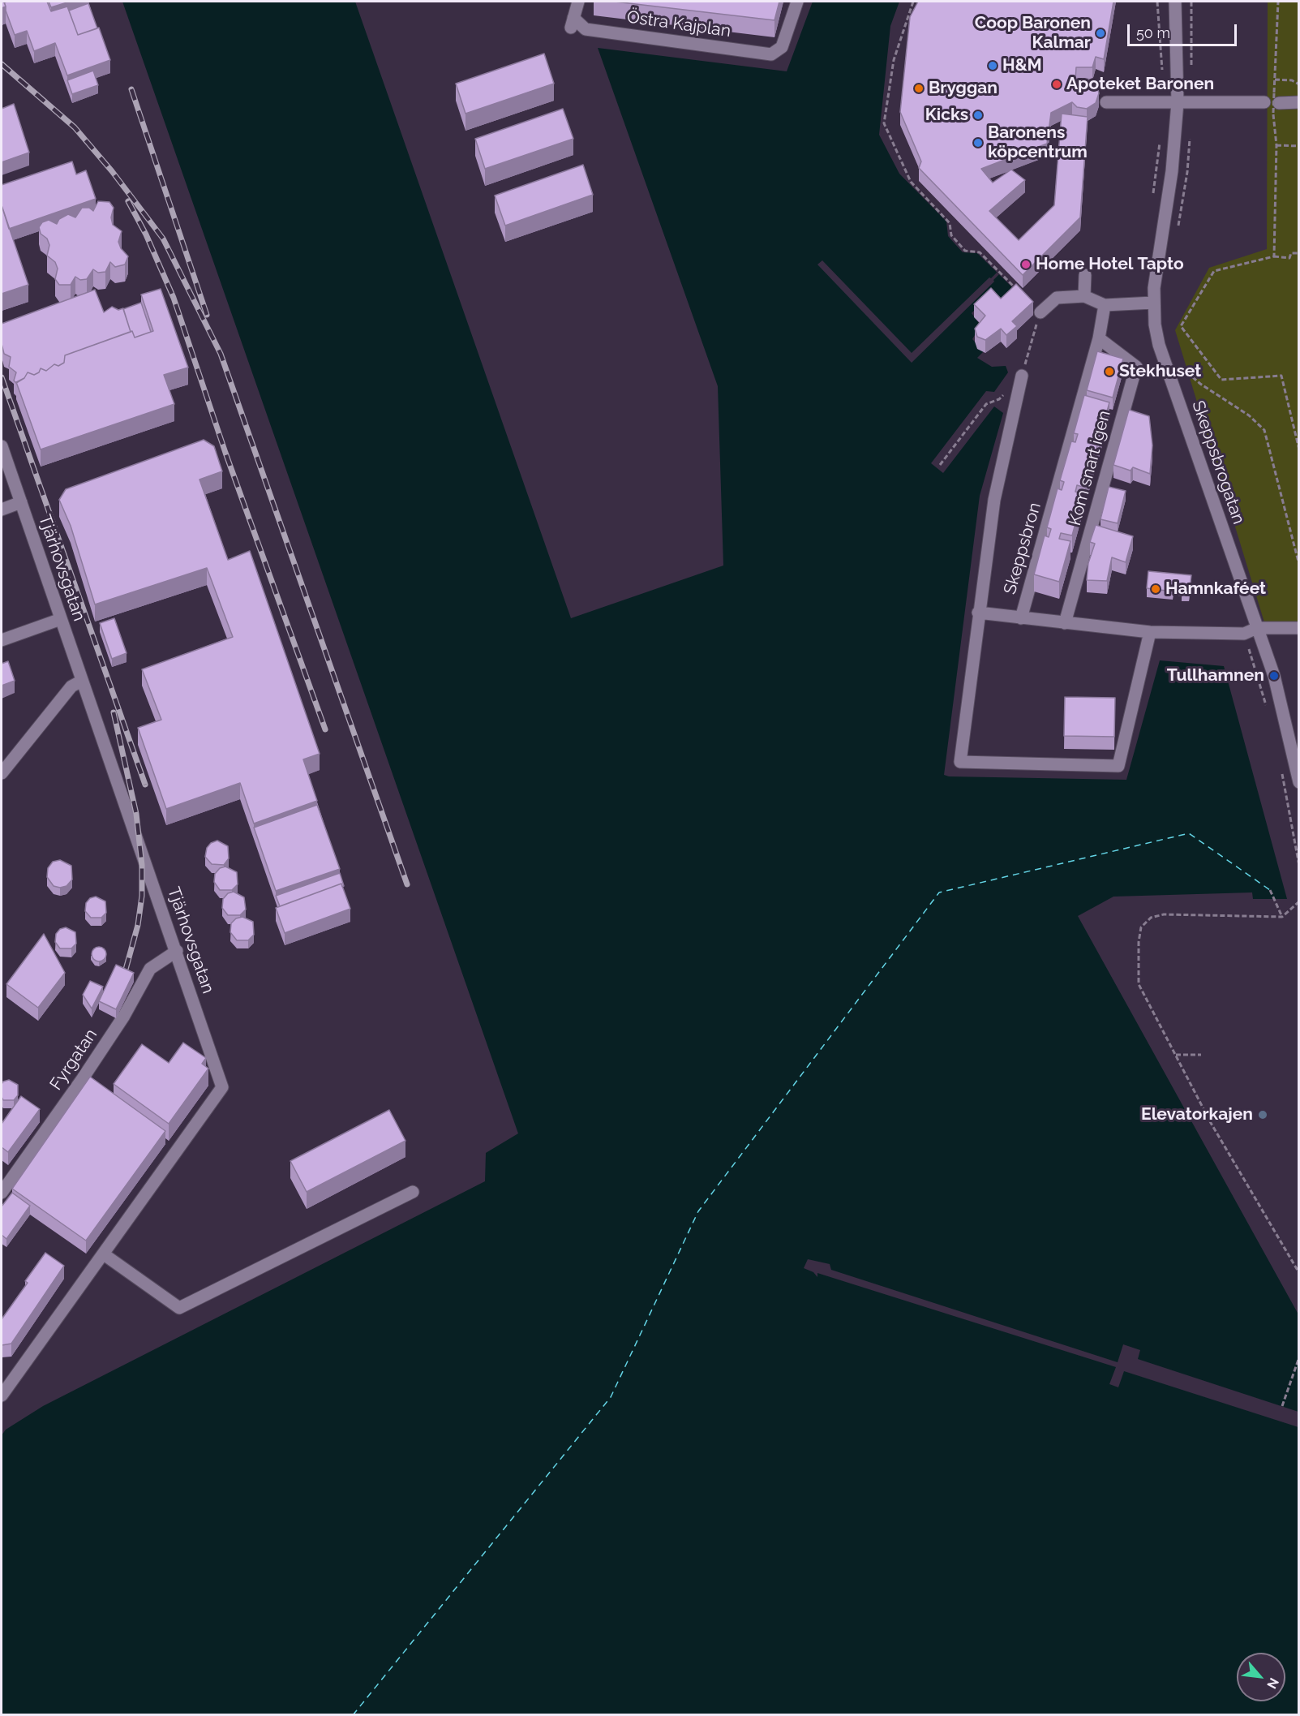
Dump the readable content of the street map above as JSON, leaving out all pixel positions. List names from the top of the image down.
{
  "streets": {
    "street": [
      "Östra Kajplan",
      "Skeppsbrogatan",
      "Kom snart igen",
      "Skeppsbron",
      "Tjärhovsgatan",
      "Fyrgatan"
    ]
  },
  "crossings": [
    ["Skeppsbrogatan", "Skeppsbron"],
    ["Kom snart igen", "Skeppsbron"],
    ["Tjärhovsgatan", "Fyrgatan"]
  ],
  "places": [
    "Coop Baronen Kalmar",
    "H&M",
    "Apoteket Baronen",
    "Bryggan",
    "Kicks",
    "Baronens köpcentrum",
    "Home Hotel Tapto",
    "Stekhuset",
    "Hamnkaféet",
    "Tullhamnen",
    "Elevatorkajen"
  ],
  "scale_bar": "50 m",
  "north": "bottom right"
}
